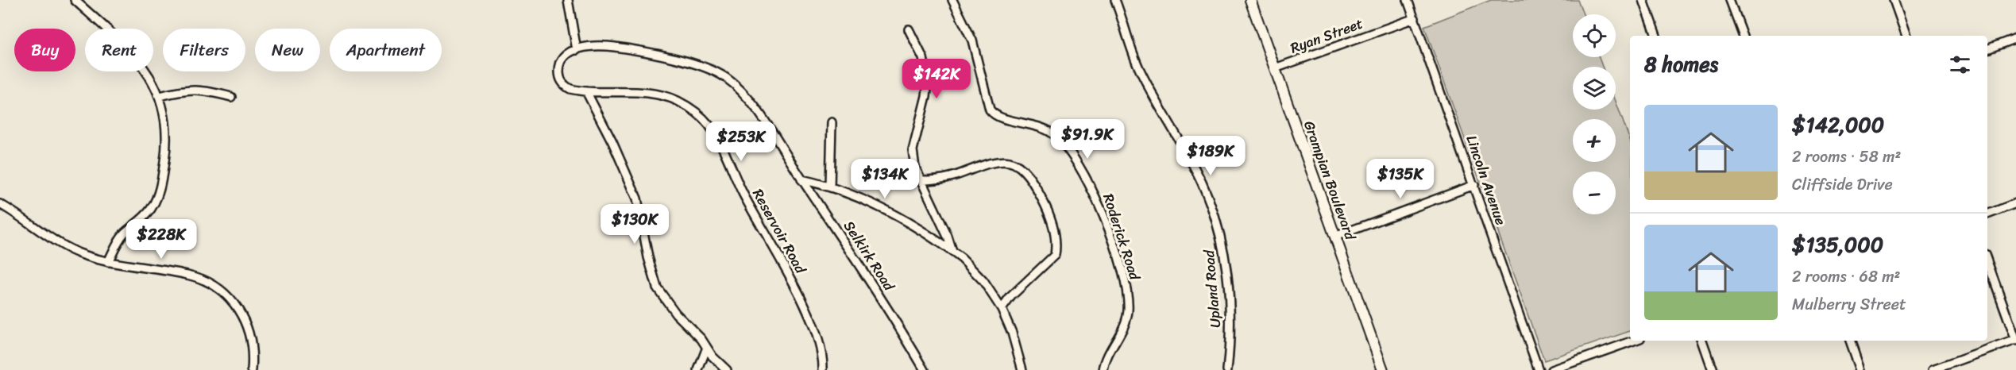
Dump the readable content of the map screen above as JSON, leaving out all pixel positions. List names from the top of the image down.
{
  "streets": {
    "street": [
      "Ryan Street",
      "Grampian Boulevard",
      "Lincoln Avenue",
      "Reservoir Road",
      "Roderick Road",
      "Selkirk Road",
      "Upland Road"
    ]
  },
  "crossings": [
    ["Ryan Street", "Grampian Boulevard"],
    ["Ryan Street", "Lincoln Avenue"],
    ["Reservoir Road", "Selkirk Road"]
  ],
  "page": {
    "map_buttons": ["+", "−"],
    "chip": [
      "Buy",
      "Rent",
      "Filters",
      "New",
      "Apartment"
    ],
    "heading": "8 homes",
    "price": [
      "$142K",
      "$91.9K",
      "$253K",
      "$189K",
      "$134K",
      "$135K",
      "$130K",
      "$228K"
    ],
    "list": [
      {
        "name": "$142,000",
        "note": "2 rooms · 58 m² · Cliffside Drive"
      },
      {
        "name": "$135,000",
        "note": "2 rooms · 68 m² · Mulberry Street"
      }
    ]
  }
}
